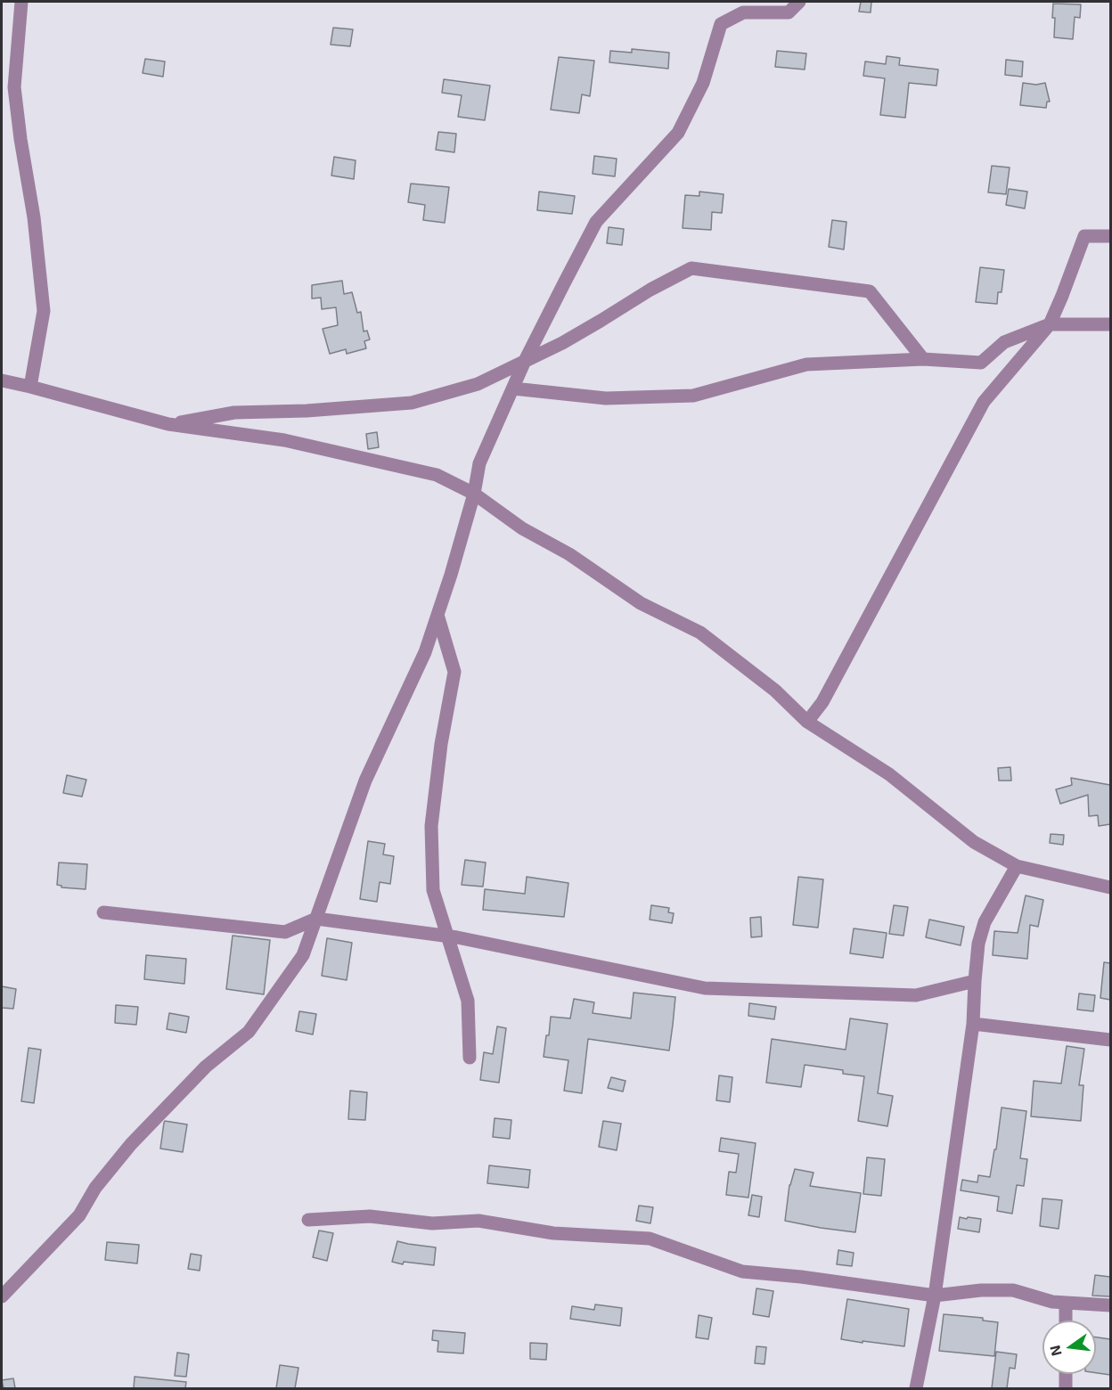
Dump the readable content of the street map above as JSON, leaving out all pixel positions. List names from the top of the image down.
{
  "north": "left"
}
